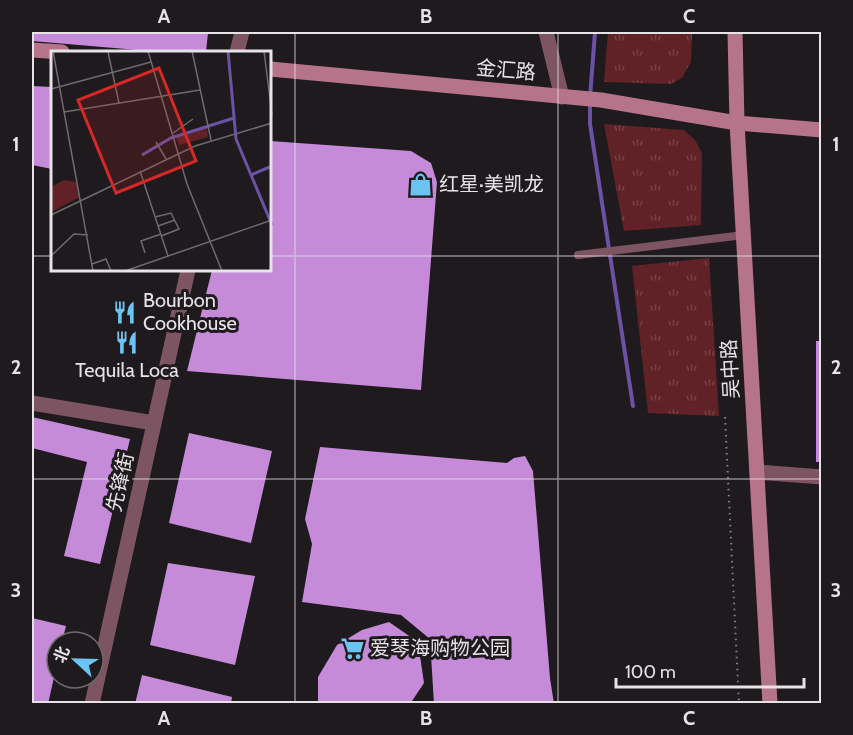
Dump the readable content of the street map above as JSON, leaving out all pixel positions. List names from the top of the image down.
{
  "streets": {
    "main road": ["金汇路", "吴中路"],
    "street": ["先锋街"]
  },
  "crossings": [
    ["金汇路", "吴中路"]
  ],
  "places": {
    "shop": ["红星·美凯龙"],
    "restaurant": ["Bourbon Cookhouse", "Tequila Loca"],
    "supermarket": ["爱琴海购物公园"]
  },
  "scale_bar": "100 m",
  "north": "left",
  "grid": {
    "columns": ["A", "B", "C"],
    "rows": ["1", "2", "3"]
  }
}
